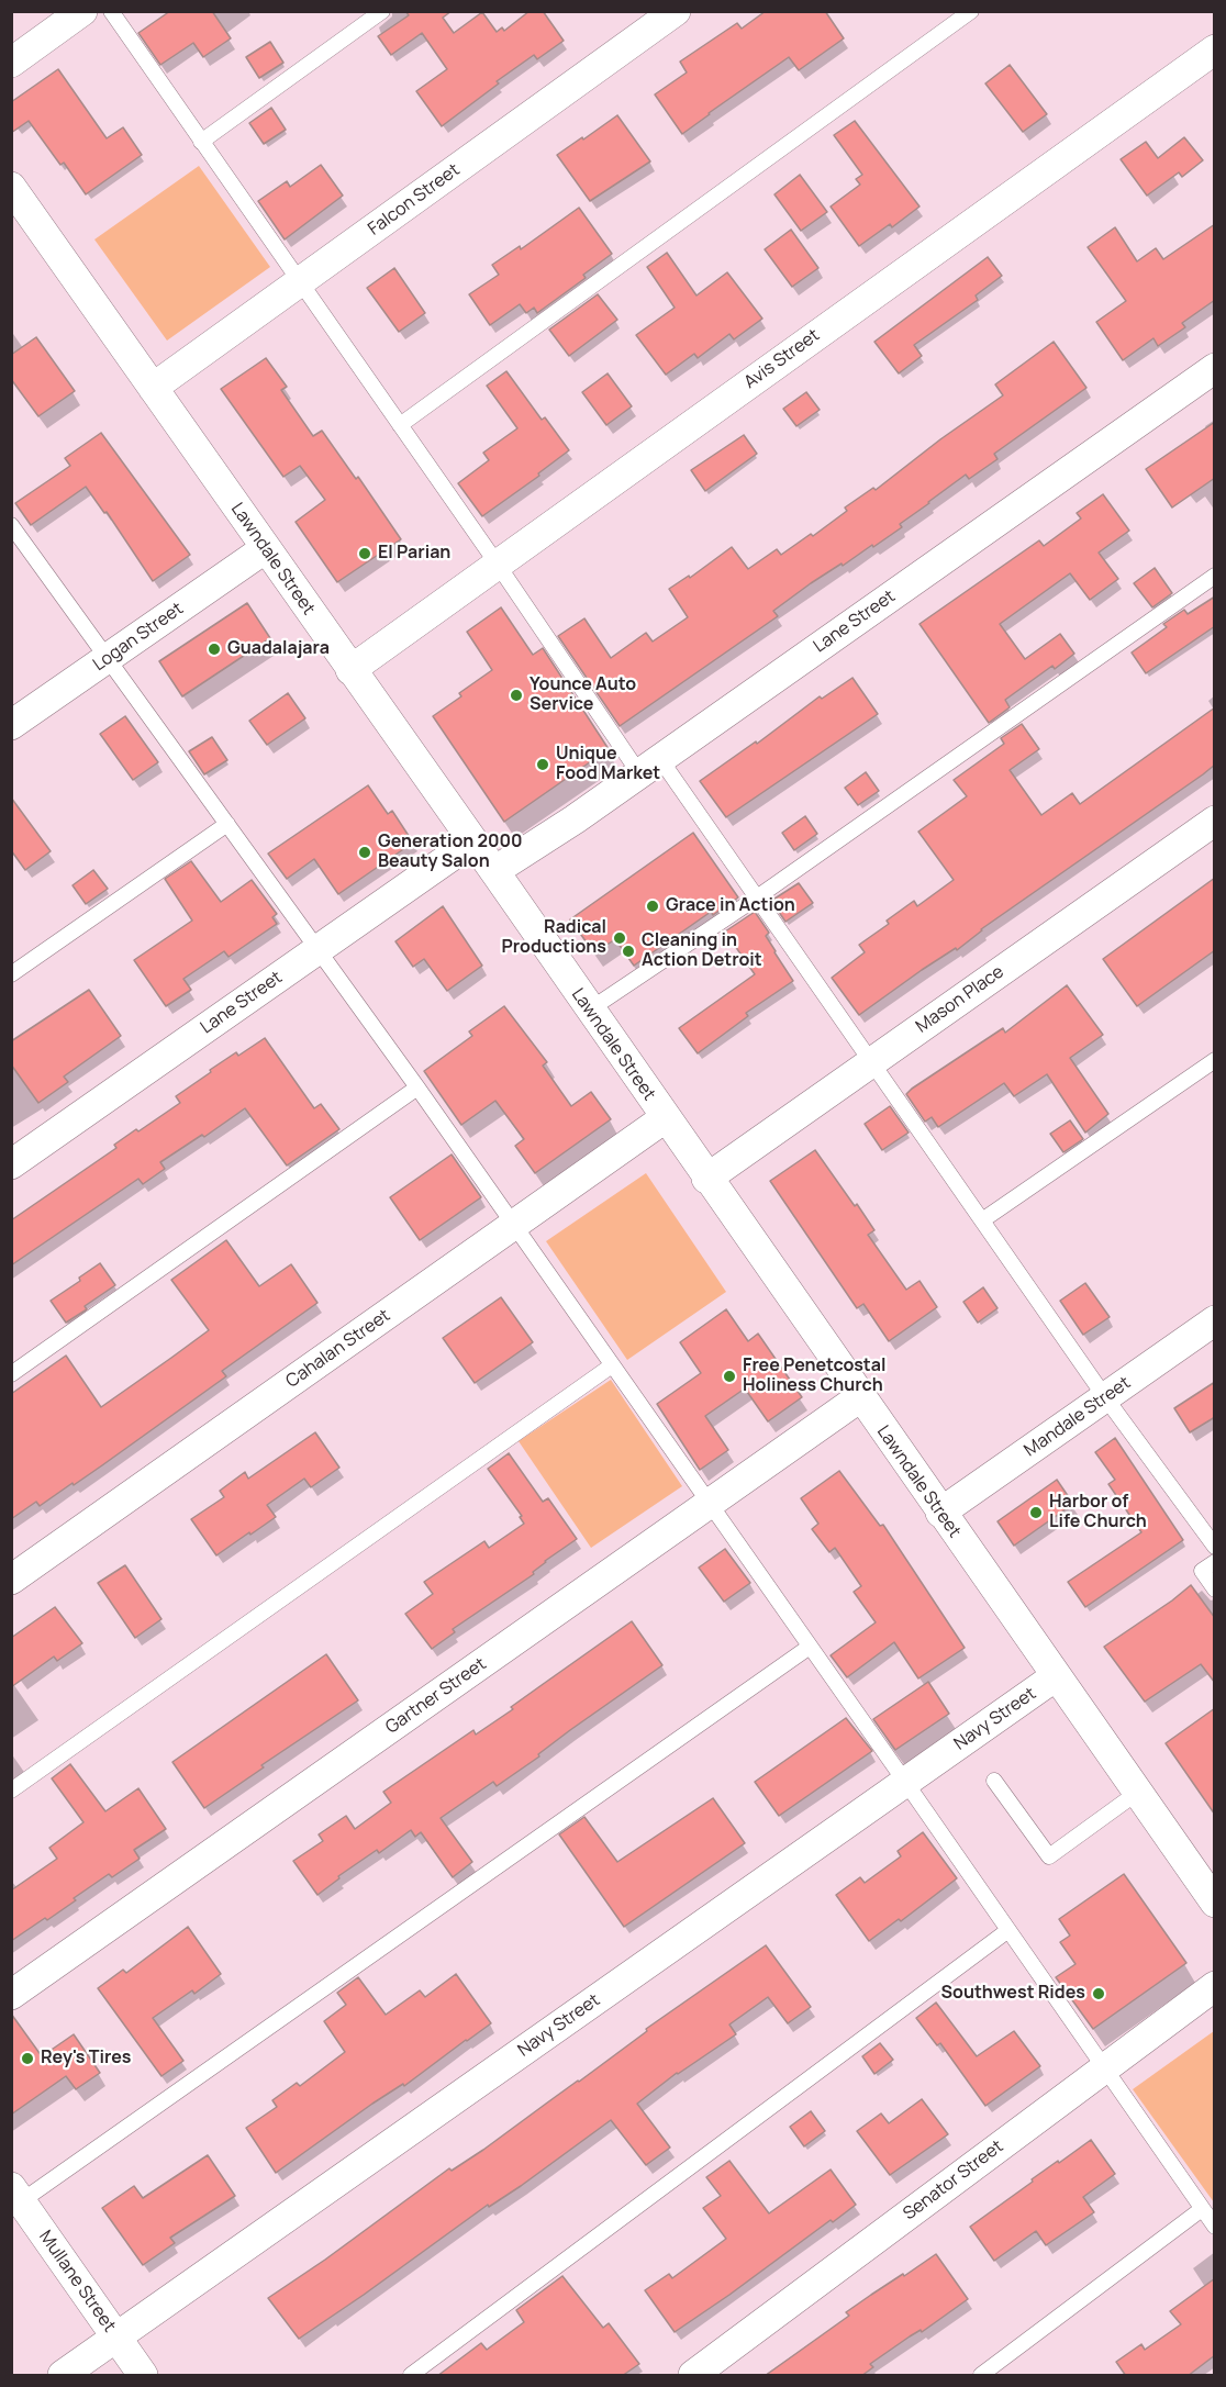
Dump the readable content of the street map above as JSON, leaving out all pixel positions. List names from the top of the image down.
{
  "streets": {
    "street": [
      "Falcon Street",
      "Avis Street",
      "Lawndale Street",
      "Lane Street",
      "Logan Street",
      "Mason Place",
      "Cahalan Street",
      "Mandale Street",
      "Gartner Street",
      "Navy Street",
      "Senator Street",
      "Mullane Street"
    ]
  },
  "crossings": [
    ["Falcon Street", "Lawndale Street"],
    ["Avis Street", "Lawndale Street"],
    ["Lawndale Street", "Lane Street"],
    ["Lawndale Street", "Logan Street"],
    ["Lawndale Street", "Mason Place"],
    ["Lawndale Street", "Cahalan Street"],
    ["Lawndale Street", "Mandale Street"],
    ["Lawndale Street", "Gartner Street"],
    ["Lawndale Street", "Navy Street"],
    ["Navy Street", "Mullane Street"]
  ],
  "places": [
    "El Parian",
    "Guadalajara",
    "Younce Auto Service",
    "Unique Food Market",
    "Generation 2000 Beauty Salon",
    "Grace in Action",
    "Radical Productions",
    "Cleaning in Action Detroit",
    "Free Penetcostal Holiness Church",
    "Harbor of Life Church",
    "Southwest Rides",
    "Rey's Tires"
  ]
}
